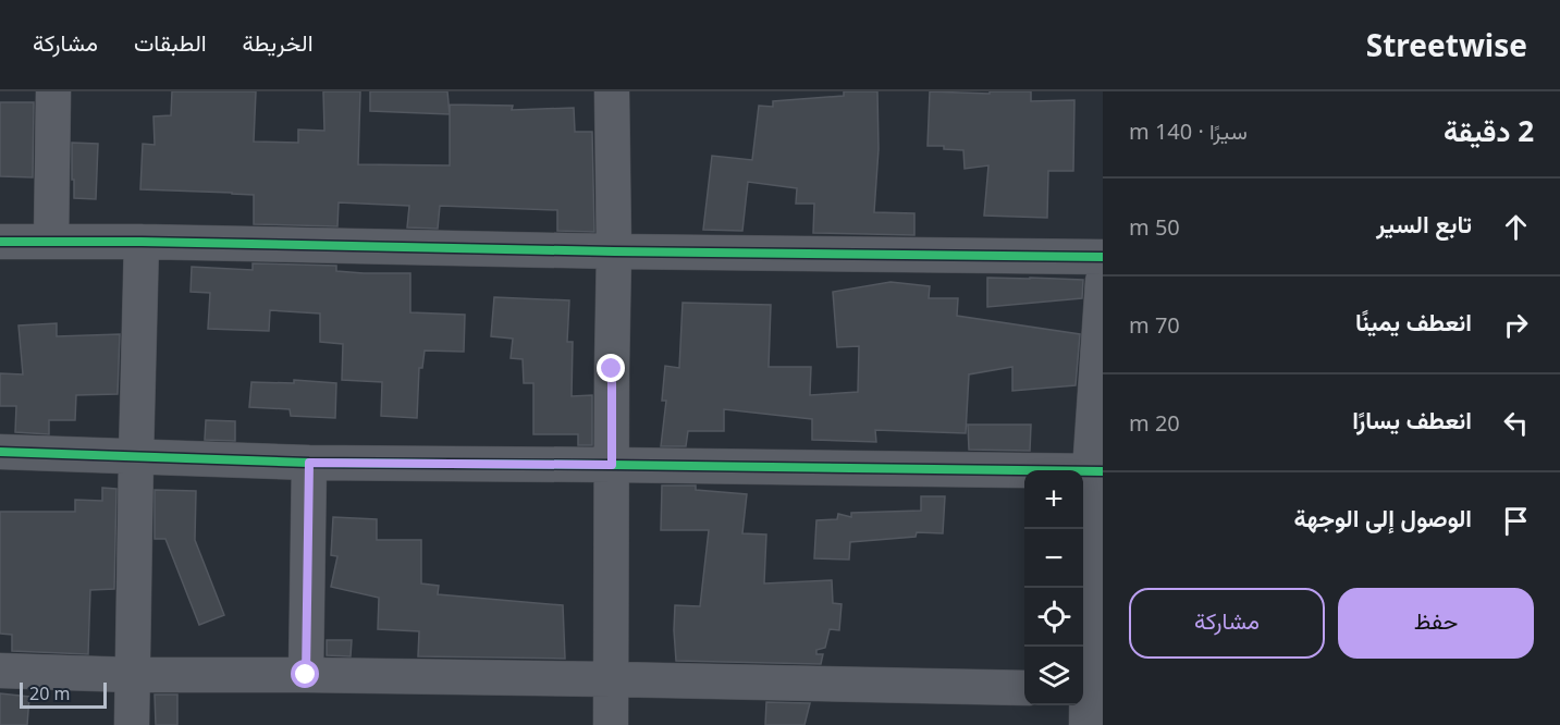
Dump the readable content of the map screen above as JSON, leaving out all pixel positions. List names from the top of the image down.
{
  "scale_bar": "20 m",
  "page": {
    "header": "Streetwise",
    "nav": ["الخريطة", "الطبقات", "مشاركة"],
    "heading": ["2 دقيقة", "سيرًا · 140 m"],
    "list": [
      ["تابع السير", "50 m"],
      ["انعطف يمينًا", "70 m"],
      ["انعطف يسارًا", "20 m"],
      "الوصول إلى الوجهة"
    ],
    "map_buttons": ["+", "−"],
    "buttons": ["حفظ", "مشاركة"],
    "scale": "20 m"
  }
}
